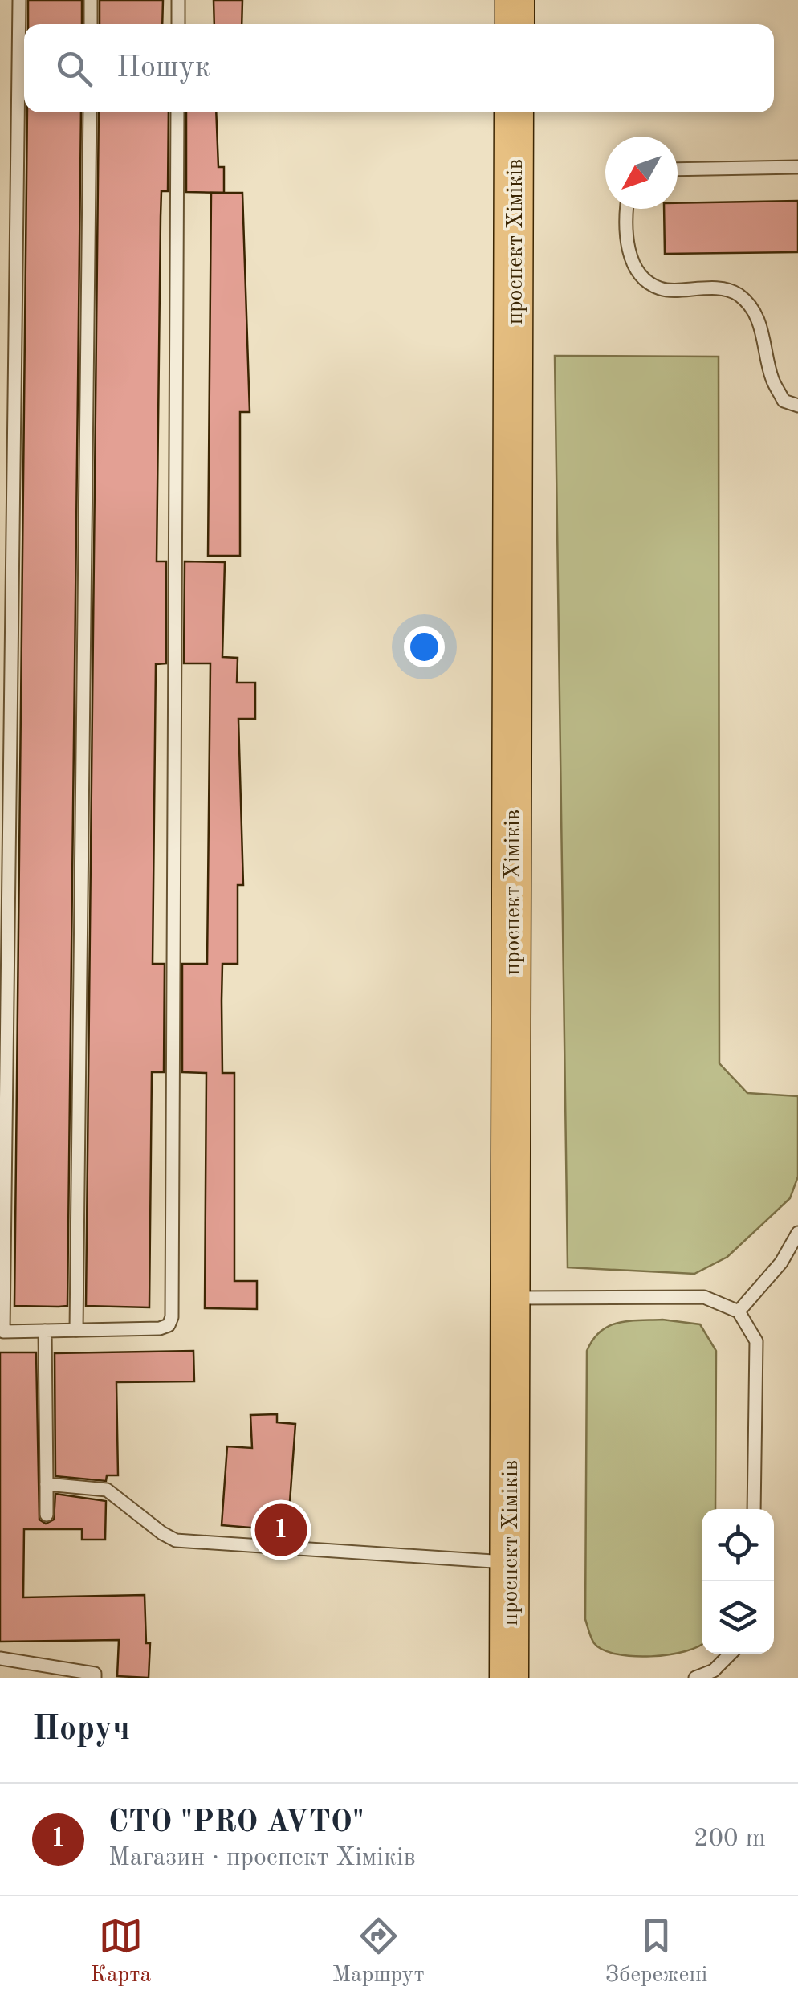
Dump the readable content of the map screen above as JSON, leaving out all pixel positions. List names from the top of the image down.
{
  "streets": {
    "main road": ["проспект Хіміків"]
  },
  "north": "bottom left",
  "page": {
    "search": "Пошук",
    "pins": "1",
    "heading": "Поруч",
    "list": [
      {
        "mark": "1",
        "name": "СТО \"PRO AVTO\"",
        "note": "Магазин · проспект Хіміків",
        "value": "200 m"
      }
    ],
    "nav": ["Карта", "Маршрут", "Збережені"]
  }
}
